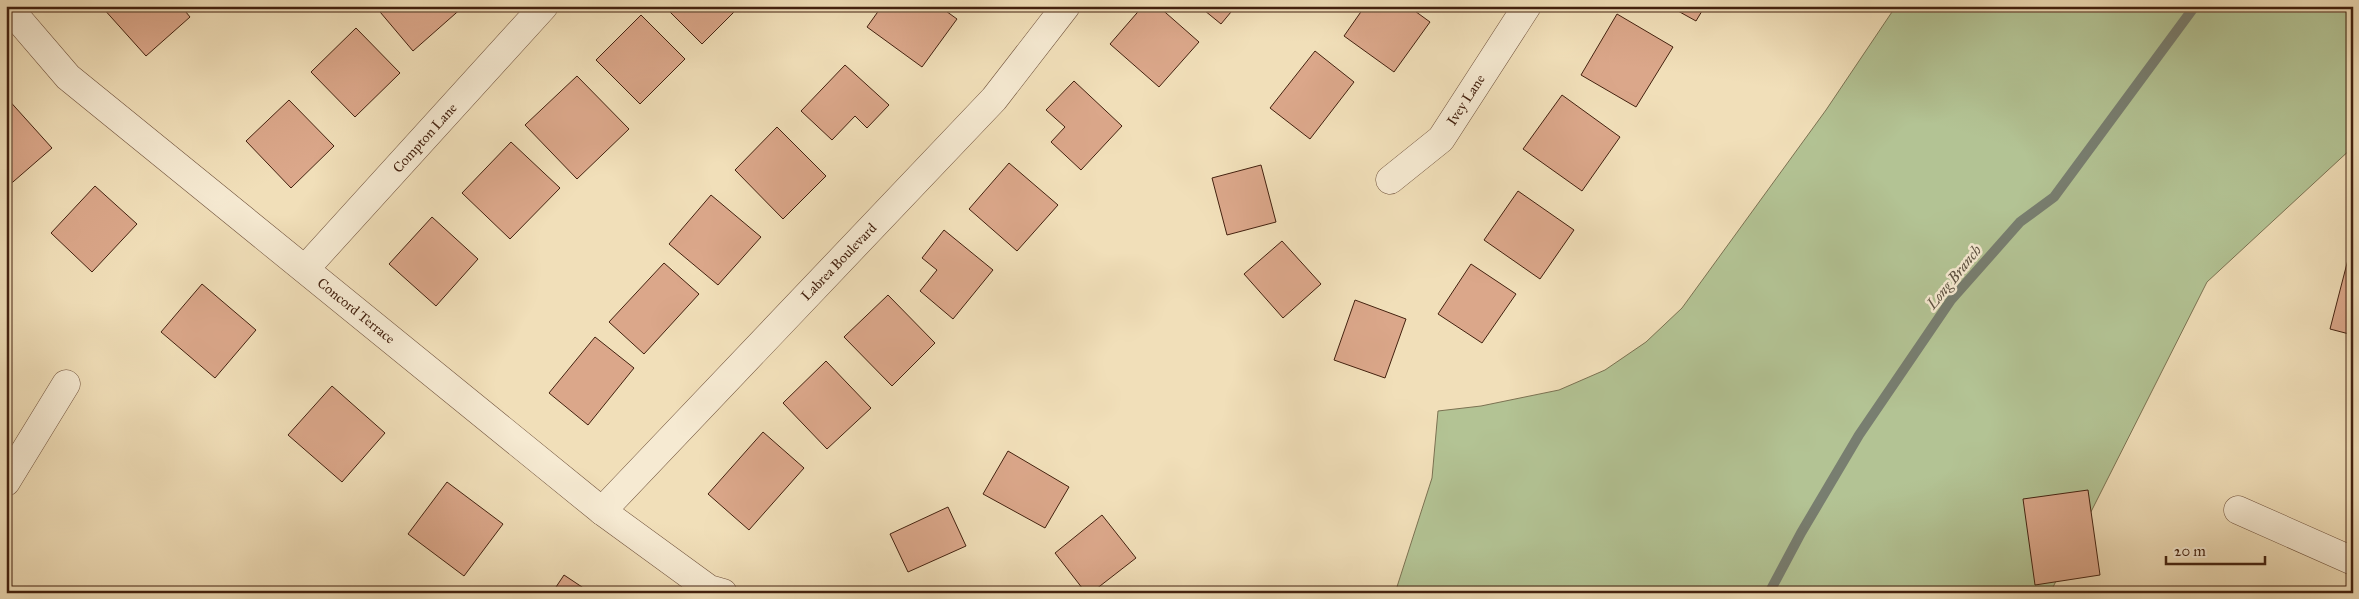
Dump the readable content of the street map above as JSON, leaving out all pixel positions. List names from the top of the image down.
{
  "streets": {
    "street": [
      "Ivey Lane",
      "Compton Lane",
      "Labrea Boulevard",
      "Concord Terrace"
    ]
  },
  "crossings": [
    ["Compton Lane", "Concord Terrace"],
    ["Labrea Boulevard", "Concord Terrace"]
  ],
  "water": ["Long Branch"],
  "scale_bar": "20 m"
}
